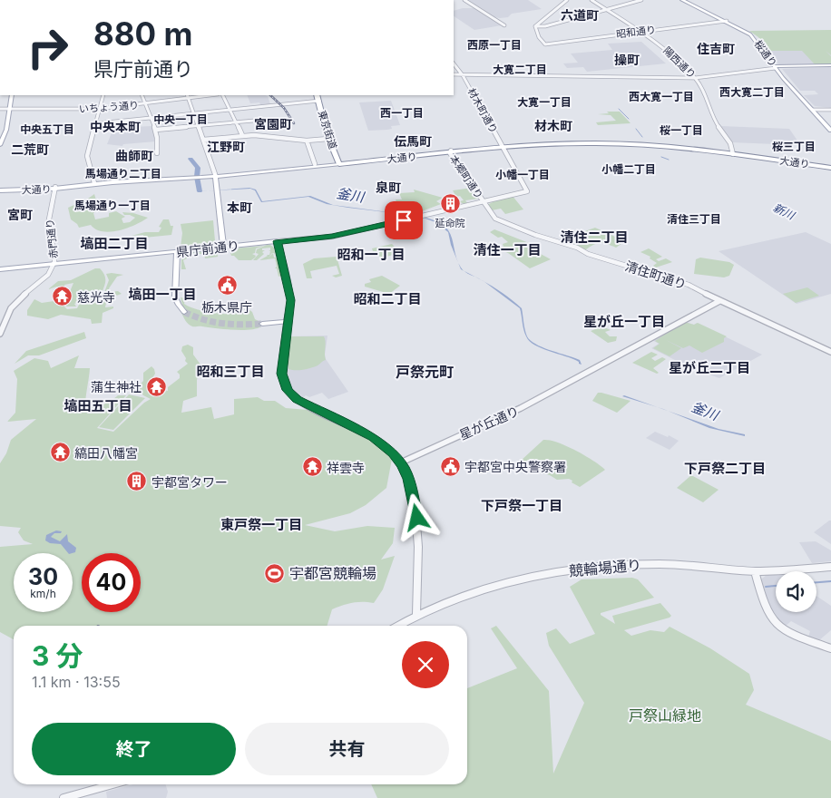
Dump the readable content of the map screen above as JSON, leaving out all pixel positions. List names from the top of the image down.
{
  "streets": {
    "highway": ["東京街道", "大通り"],
    "main road": ["桜通り", "県庁前通り"],
    "street": [
      "昭和通り",
      "陽西通り",
      "いちょう通り",
      "材木町通り",
      "本郷町通り",
      "赤門通り",
      "清住町通り",
      "星が丘通り",
      "競輪場通り"
    ]
  },
  "crossings": [
    ["昭和通り", "桜通り"],
    ["昭和通り", "陽西通り"],
    ["陽西通り", "大通り"],
    ["材木町通り", "大通り"],
    ["材木町通り", "本郷町通り"],
    ["材木町通り", "県庁前通り"],
    ["材木町通り", "清住町通り"],
    ["東京街道", "大通り"],
    ["大通り", "本郷町通り"],
    ["大通り", "赤門通り"],
    ["本郷町通り", "県庁前通り"],
    ["本郷町通り", "清住町通り"],
    ["赤門通り", "県庁前通り"],
    ["県庁前通り", "清住町通り"],
    ["清住町通り", "星が丘通り"]
  ],
  "districts": [
    "六道町",
    "西原一丁目",
    "住吉町",
    "操町",
    "大寛二丁目",
    "西大寛二丁目",
    "西大寛一丁目",
    "大寛一丁目",
    "西一丁目",
    "中央一丁目",
    "宮園町",
    "材木町",
    "中央本町",
    "中央五丁目",
    "桜一丁目",
    "伝馬町",
    "江野町",
    "桜三丁目",
    "二荒町",
    "曲師町",
    "小幡二丁目",
    "馬場通り二丁目",
    "小幡一丁目",
    "泉町",
    "馬場通り一丁目",
    "本町",
    "宮町",
    "清住三丁目",
    "清住二丁目",
    "塙田二丁目",
    "清住一丁目",
    "昭和一丁目",
    "塙田一丁目",
    "昭和二丁目",
    "星が丘一丁目",
    "星が丘二丁目",
    "昭和三丁目",
    "戸祭元町",
    "塙田五丁目",
    "下戸祭二丁目",
    "下戸祭一丁目",
    "東戸祭一丁目"
  ],
  "water": ["釜川", "新川"],
  "parks": ["戸祭山緑地"],
  "places": {
    "building": ["延命院", "宇都宮タワー"],
    "public building": ["栃木県庁", "宇都宮中央警察署"],
    "temple": [
      "慈光寺",
      "蒲生神社",
      "縞田八幡宮",
      "祥雲寺"
    ],
    "sports": ["宇都宮競輪場"]
  },
  "page": {
    "turn": ["880 m", "県庁前通り"],
    "speed": "30 km/h",
    "limit": "40",
    "heading": ["3 分", "1.1 km · 13:55"],
    "buttons": ["終了", "共有"]
  }
}
